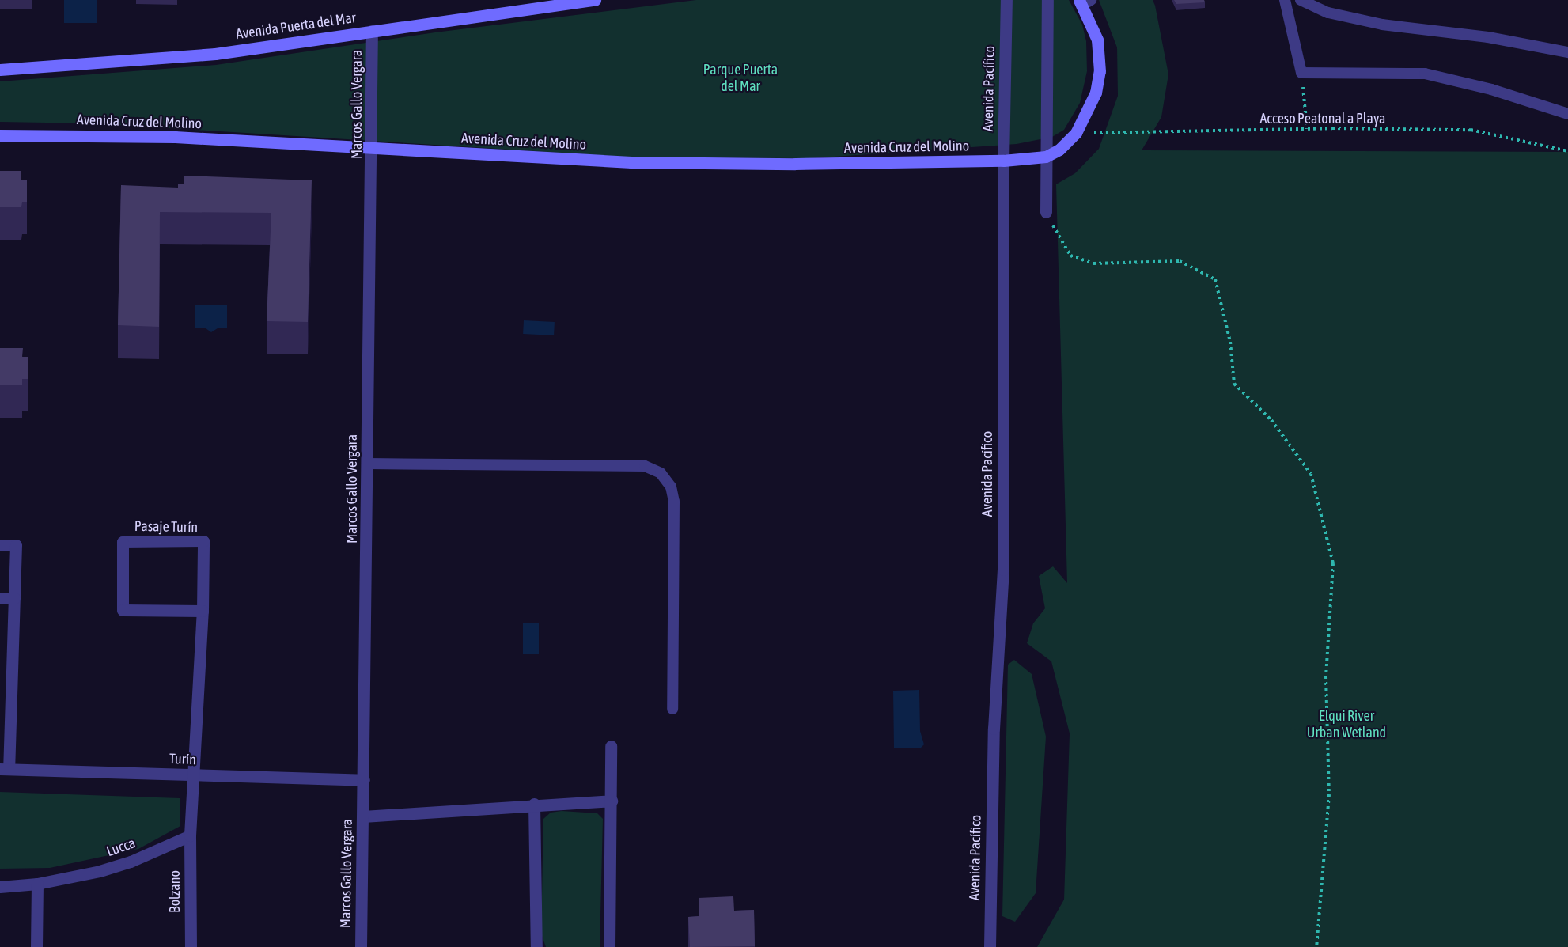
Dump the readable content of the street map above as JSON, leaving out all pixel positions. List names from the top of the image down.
{
  "streets": {
    "street": [
      "Avenida Puerta del Mar",
      "Avenida Pacífico",
      "Marcos Gallo Vergara",
      "Avenida Cruz del Molino",
      "Pasaje Turín",
      "Turín",
      "Lucca",
      "Bolzano"
    ],
    "path": ["Acceso Peatonal a Playa"]
  },
  "crossings": [
    ["Avenida Puerta del Mar", "Marcos Gallo Vergara"],
    ["Avenida Pacífico", "Avenida Cruz del Molino"],
    ["Marcos Gallo Vergara", "Avenida Cruz del Molino"],
    ["Marcos Gallo Vergara", "Turín"],
    ["Pasaje Turín", "Turín"],
    ["Lucca", "Bolzano"]
  ],
  "parks": ["Parque Puerta del Mar", "Elqui River Urban Wetland"]
}
